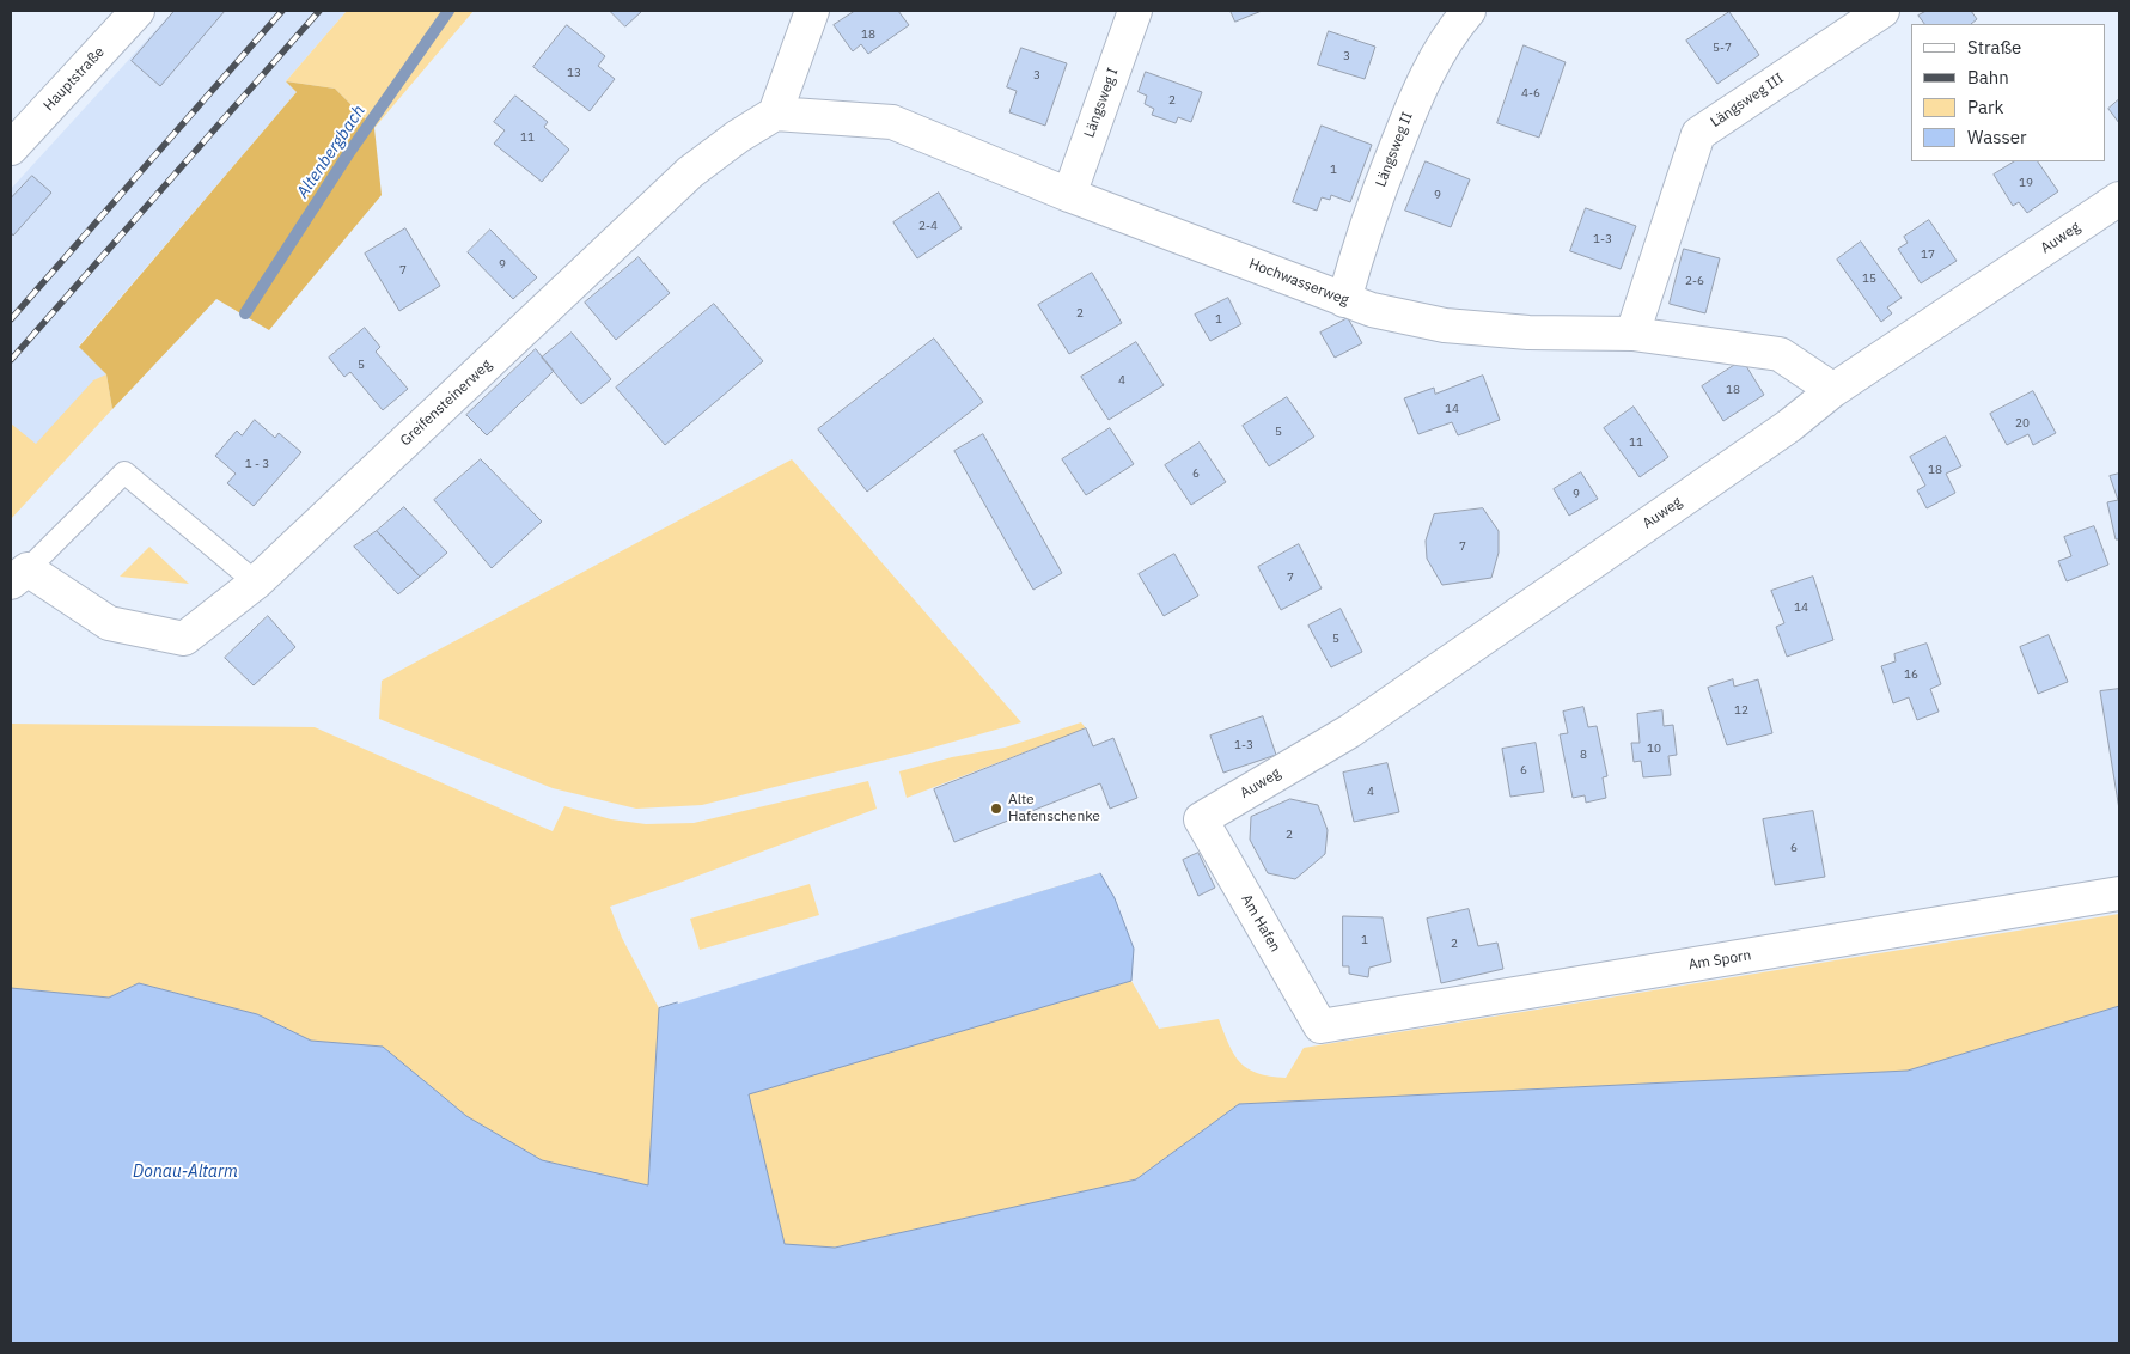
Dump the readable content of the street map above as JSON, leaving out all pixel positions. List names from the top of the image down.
{
  "streets": {
    "street": [
      "Hauptstraße",
      "Längsweg III",
      "Längsweg I",
      "Längsweg II",
      "Auweg",
      "Hochwasserweg",
      "Greifensteinerweg",
      "Am Hafen",
      "Am Sporn"
    ]
  },
  "crossings": [
    ["Längsweg III", "Hochwasserweg"],
    ["Längsweg I", "Hochwasserweg"],
    ["Längsweg II", "Hochwasserweg"],
    ["Auweg", "Hochwasserweg"],
    ["Auweg", "Am Hafen"],
    ["Hochwasserweg", "Greifensteinerweg"],
    ["Am Hafen", "Am Sporn"]
  ],
  "water": ["Altenbergbach", "Donau-Altarm"],
  "places": ["Alte Hafenschenke"],
  "house_numbers": [
    "18",
    "5-7",
    "3",
    "13",
    "3",
    "4-6",
    "2",
    "11",
    "1",
    "19",
    "9",
    "2-4",
    "1-3",
    "17",
    "9",
    "7",
    "15",
    "2-6",
    "2",
    "1",
    "5",
    "4",
    "18",
    "14",
    "20",
    "5",
    "11",
    "1 - 3",
    "18",
    "6",
    "9",
    "7",
    "7",
    "14",
    "5",
    "16",
    "12",
    "1-3",
    "10",
    "8",
    "6",
    "4",
    "2",
    "6",
    "1",
    "2"
  ],
  "legend": [
    "Straße",
    "Bahn",
    "Park",
    "Wasser"
  ]
}
